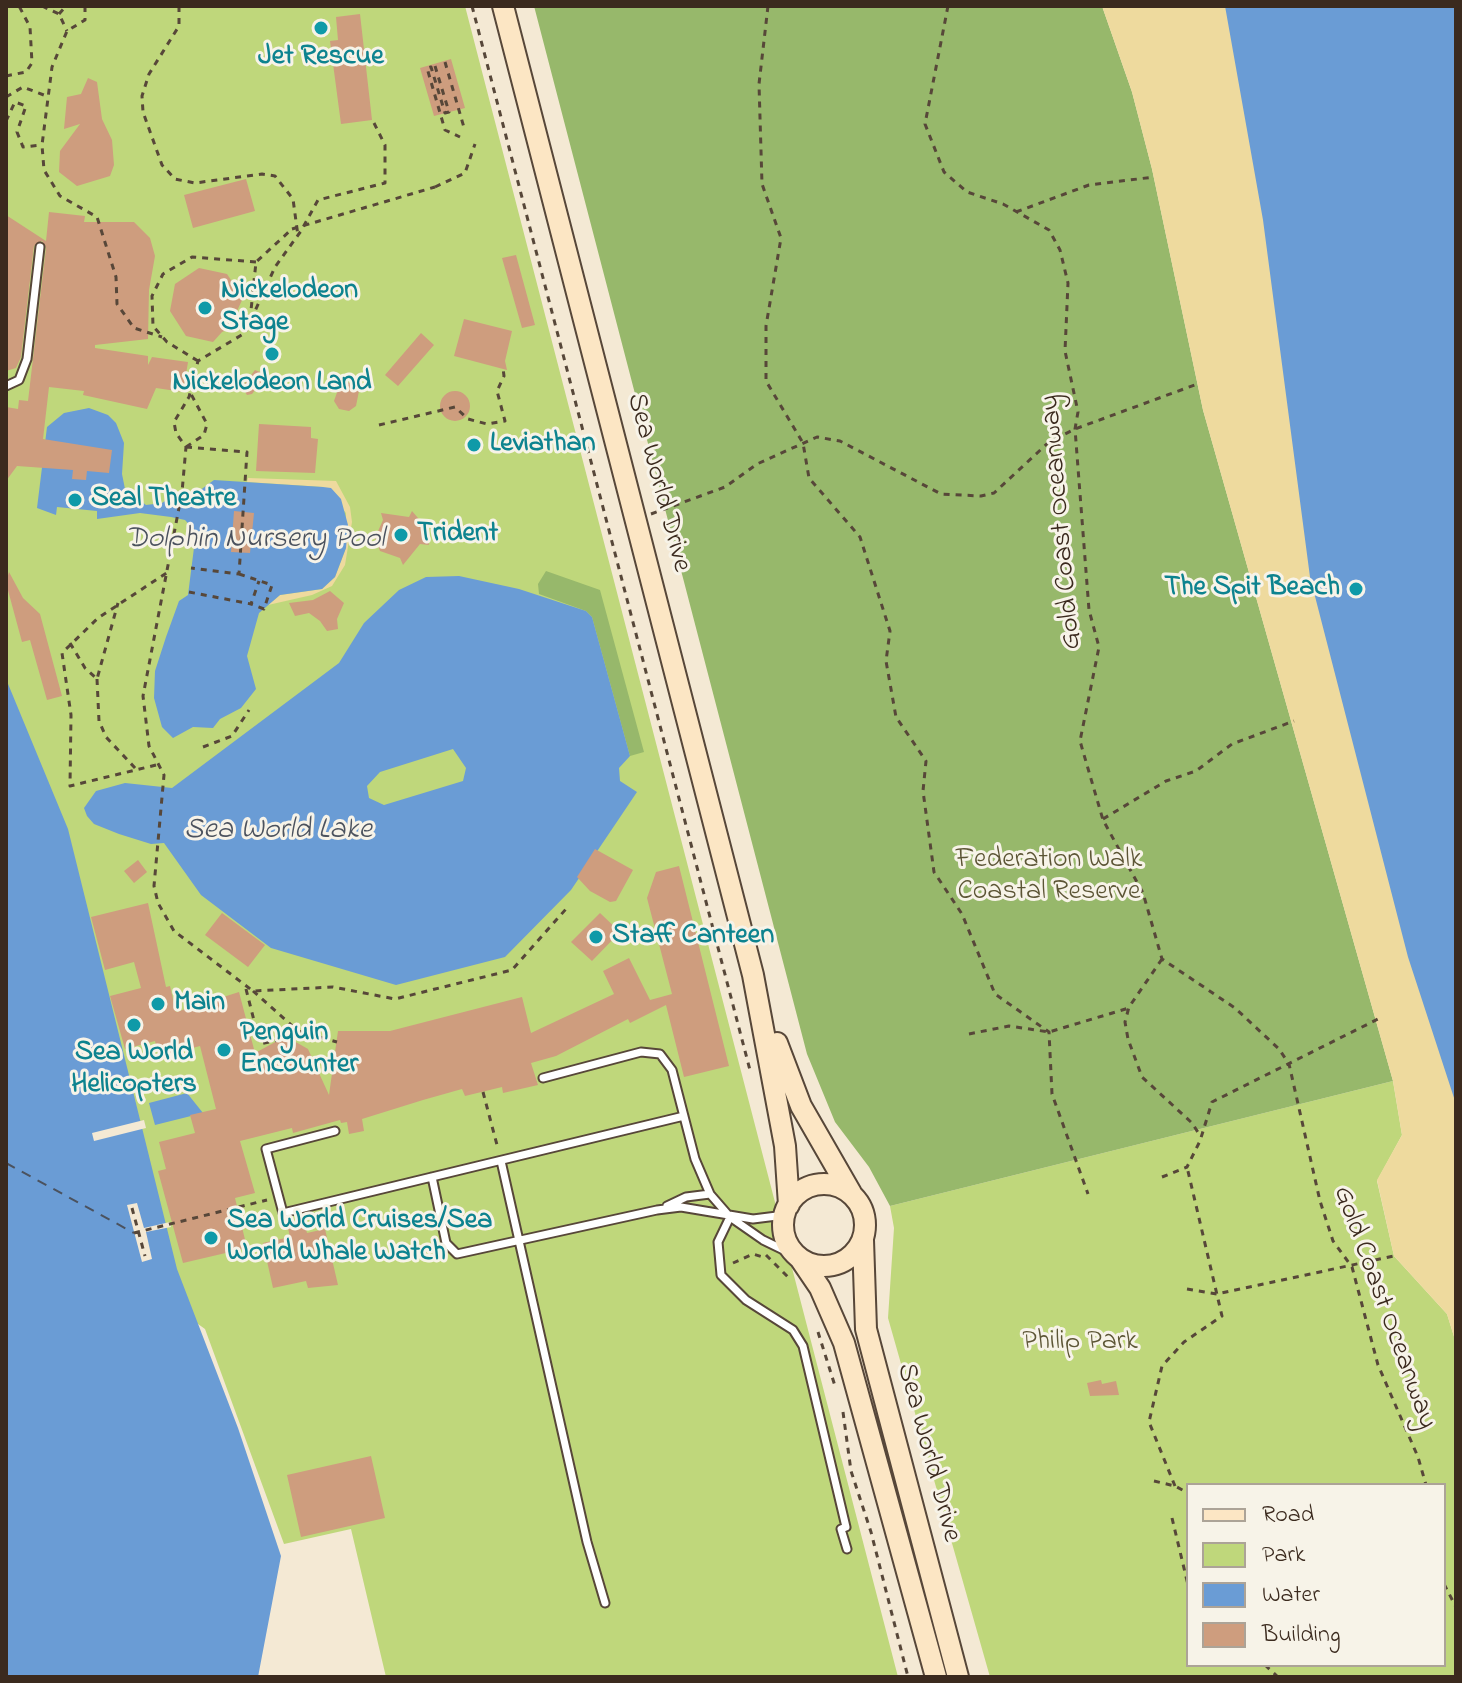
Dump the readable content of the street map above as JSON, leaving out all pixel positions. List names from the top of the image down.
{
  "streets": {
    "street": ["Sea World Drive"],
    "path": ["Gold Coast Oceanway"]
  },
  "water": ["Dolphin Nursery Pool", "Sea World Lake"],
  "parks": ["Federation Walk Coastal Reserve", "Philip Park"],
  "places": [
    "Jet Rescue",
    "Nickelodeon Stage",
    "Nickelodeon Land",
    "Leviathan",
    "Seal Theatre",
    "Trident",
    "The Spit Beach",
    "Staff Canteen",
    "Main",
    "Sea World Helicopters",
    "Penguin Encounter",
    "Sea World Cruises/Sea World Whale Watch"
  ],
  "legend": [
    "Road",
    "Park",
    "Water",
    "Building"
  ]
}
